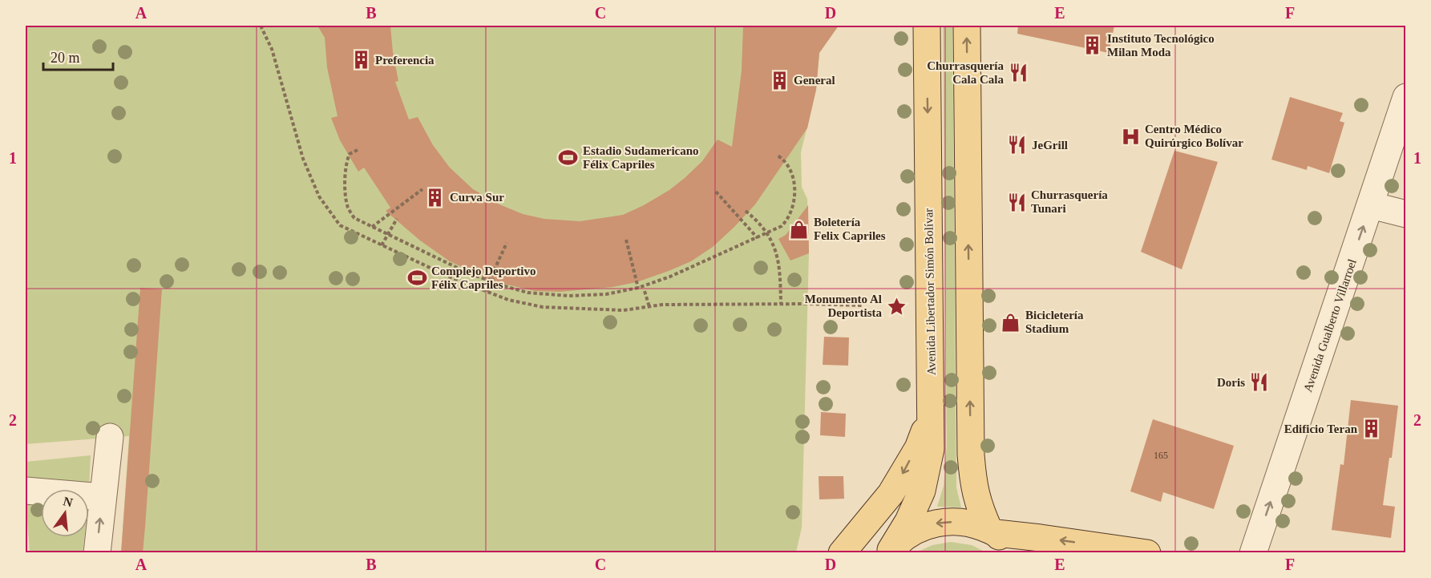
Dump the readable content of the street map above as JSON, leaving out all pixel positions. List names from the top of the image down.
{
  "streets": {
    "main road": ["Avenida Libertador Simón Bolívar"],
    "street": ["Avenida Gualberto Villarroel"]
  },
  "one_way": ["Avenida Gualberto Villarroel"],
  "places": {
    "building": [
      "Instituto Tecnológico Milan Moda",
      "Preferencia",
      "General",
      "Curva Sur",
      "Edificio Teran"
    ],
    "restaurant": [
      "Churrasquería Cala Cala",
      "JeGrill",
      "Churrasquería Tunari",
      "Doris"
    ],
    "hospital": ["Centro Médico Quirúrgico Bolívar"],
    "sports": ["Estadio Sudamericano Félix Capriles", "Complejo Deportivo Félix Capriles"],
    "shop": ["Boletería Felix Capriles", "Bicicletería Stadium"],
    "place": ["Monumento Al Deportista"]
  },
  "house_numbers": ["165"],
  "scale_bar": "20 m",
  "north": "top",
  "grid": {
    "columns": [
      "A",
      "B",
      "C",
      "D",
      "E",
      "F"
    ],
    "rows": ["1", "2"]
  }
}
